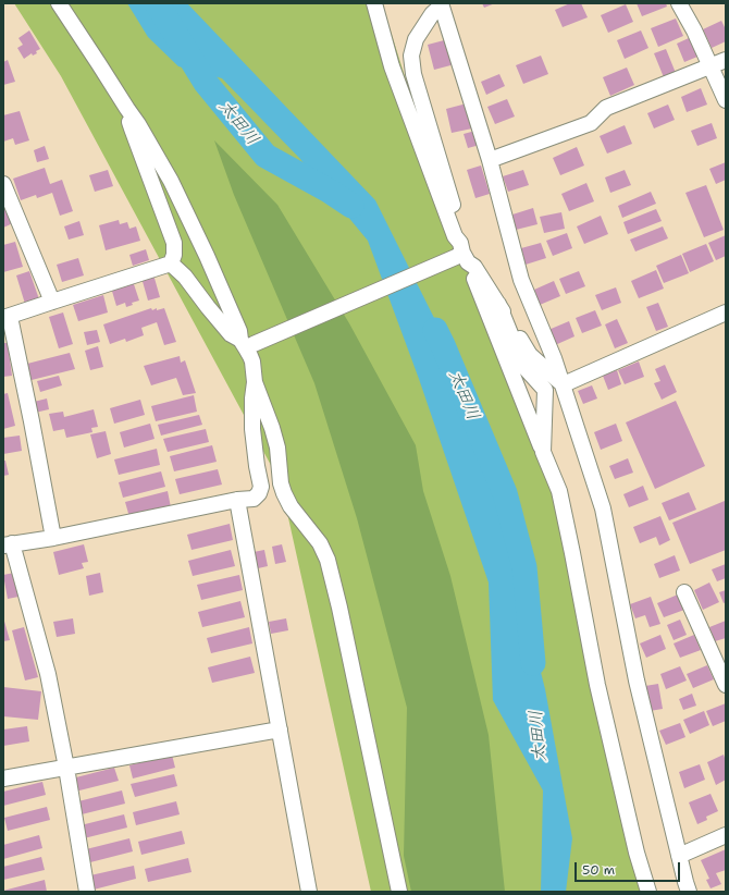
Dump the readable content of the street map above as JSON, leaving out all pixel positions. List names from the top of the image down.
{
  "water": ["太田川"],
  "scale_bar": "50 m"
}
